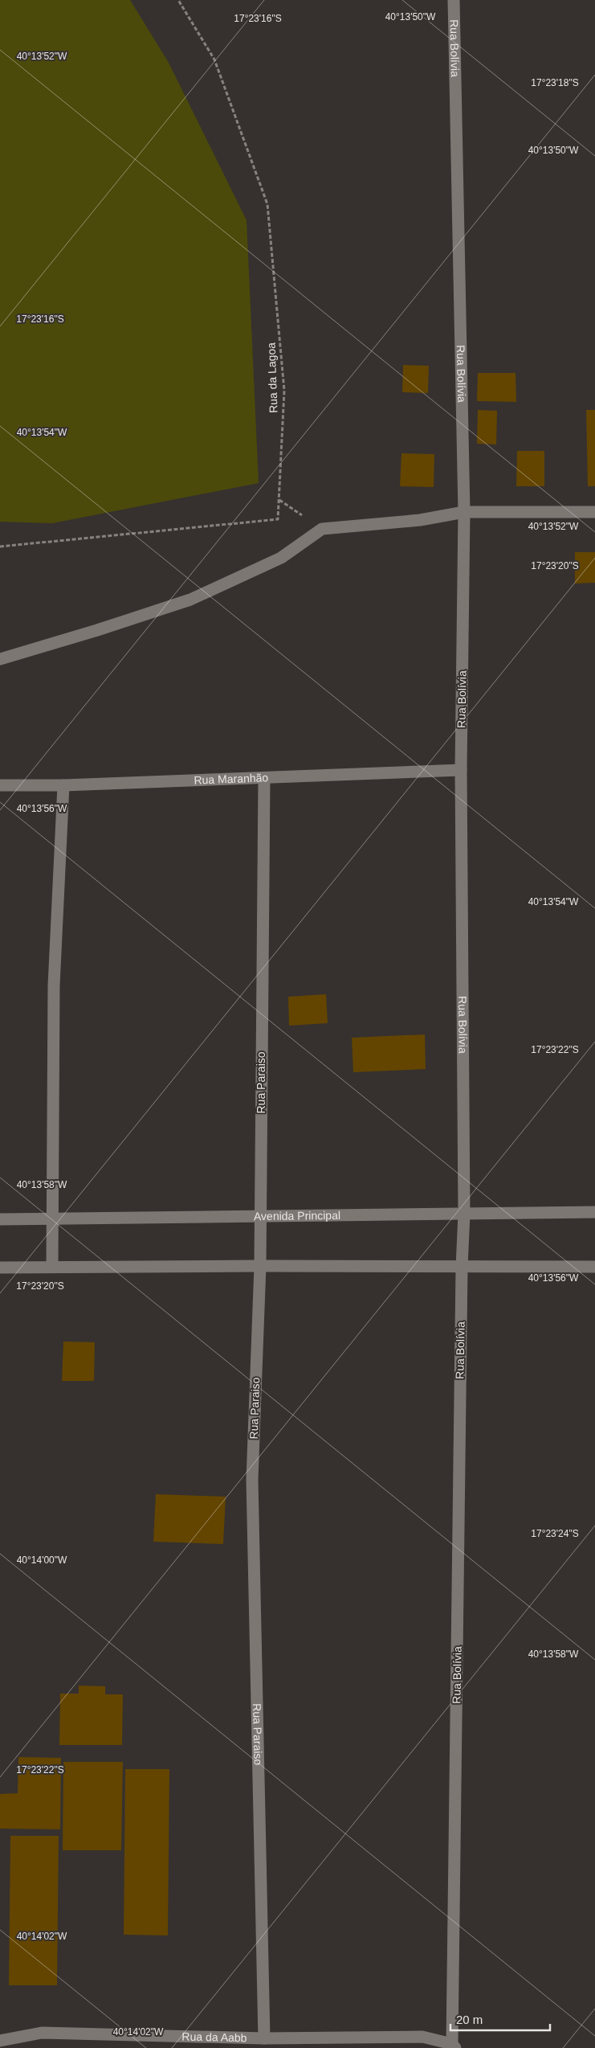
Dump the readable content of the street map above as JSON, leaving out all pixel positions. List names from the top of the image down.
{
  "streets": {
    "street": [
      "Rua Bolívia",
      "Rua Maranhão",
      "Rua Paraiso",
      "Avenida Principal",
      "Rua da Aabb"
    ],
    "path": ["Rua da Lagoa"]
  },
  "crossings": [
    ["Rua Bolívia", "Rua Maranhão"],
    ["Rua Bolívia", "Avenida Principal"],
    ["Rua Bolívia", "Rua da Aabb"],
    ["Rua Maranhão", "Rua Paraiso"],
    ["Rua Paraiso", "Avenida Principal"],
    ["Rua Paraiso", "Rua da Aabb"]
  ],
  "scale_bar": "20 m",
  "coordinates": [
    "40°13'50\"W",
    "17°23'16\"S",
    "40°13'52\"W",
    "17°23'18\"S",
    "40°13'54\"W",
    "17°23'20\"S",
    "40°13'56\"W",
    "17°23'22\"S",
    "40°13'58\"W",
    "17°23'24\"S",
    "40°14'00\"W",
    "40°14'02\"W"
  ]
}
